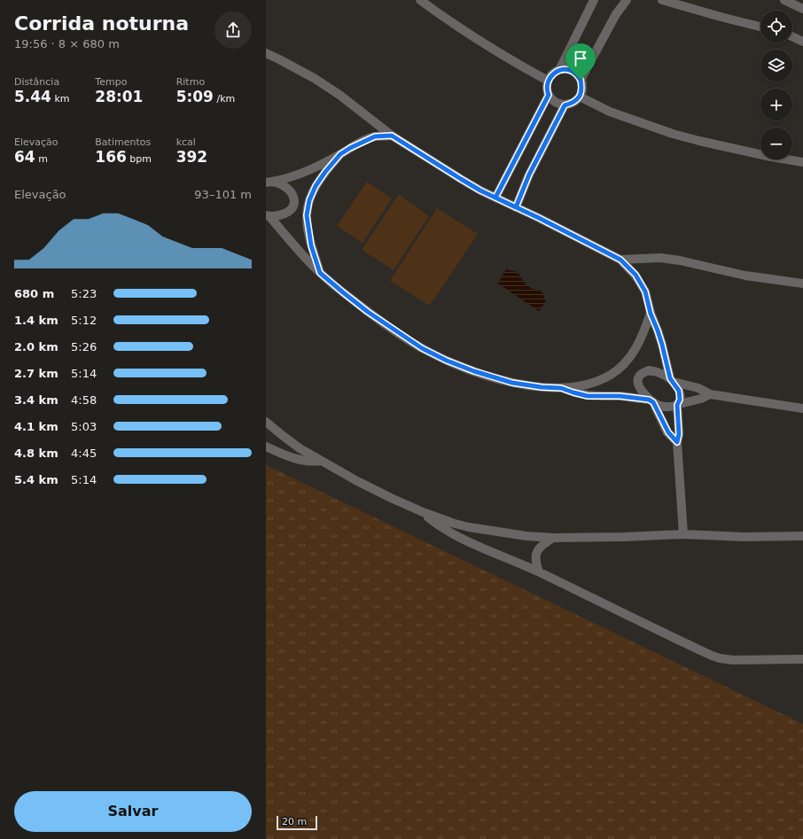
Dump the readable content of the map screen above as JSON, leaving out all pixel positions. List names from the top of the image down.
{
  "scale_bar": "20 m",
  "page": {
    "heading": ["Corrida noturna", "19:56 · 8 × 680 m"],
    "map_buttons": ["+", "−"],
    "stats": [
      ["Distância", "5.44 km"],
      ["Tempo", "28:01"],
      ["Ritmo", "5:09 /km"],
      ["Elevação", "64 m"],
      ["Batimentos", "166 bpm"],
      ["kcal", "392"]
    ],
    "chart": ["Elevação", "93–101 m"],
    "list": [
      {
        "name": "680 m",
        "note": "5:23"
      },
      {
        "name": "1.4 km",
        "note": "5:12"
      },
      {
        "name": "2.0 km",
        "note": "5:26"
      },
      {
        "name": "2.7 km",
        "note": "5:14"
      },
      {
        "name": "3.4 km",
        "note": "4:58"
      },
      {
        "name": "4.1 km",
        "note": "5:03"
      },
      {
        "name": "4.8 km",
        "note": "4:45"
      },
      {
        "name": "5.4 km",
        "note": "5:14"
      }
    ],
    "buttons": "Salvar",
    "scale": "20 m"
  }
}
